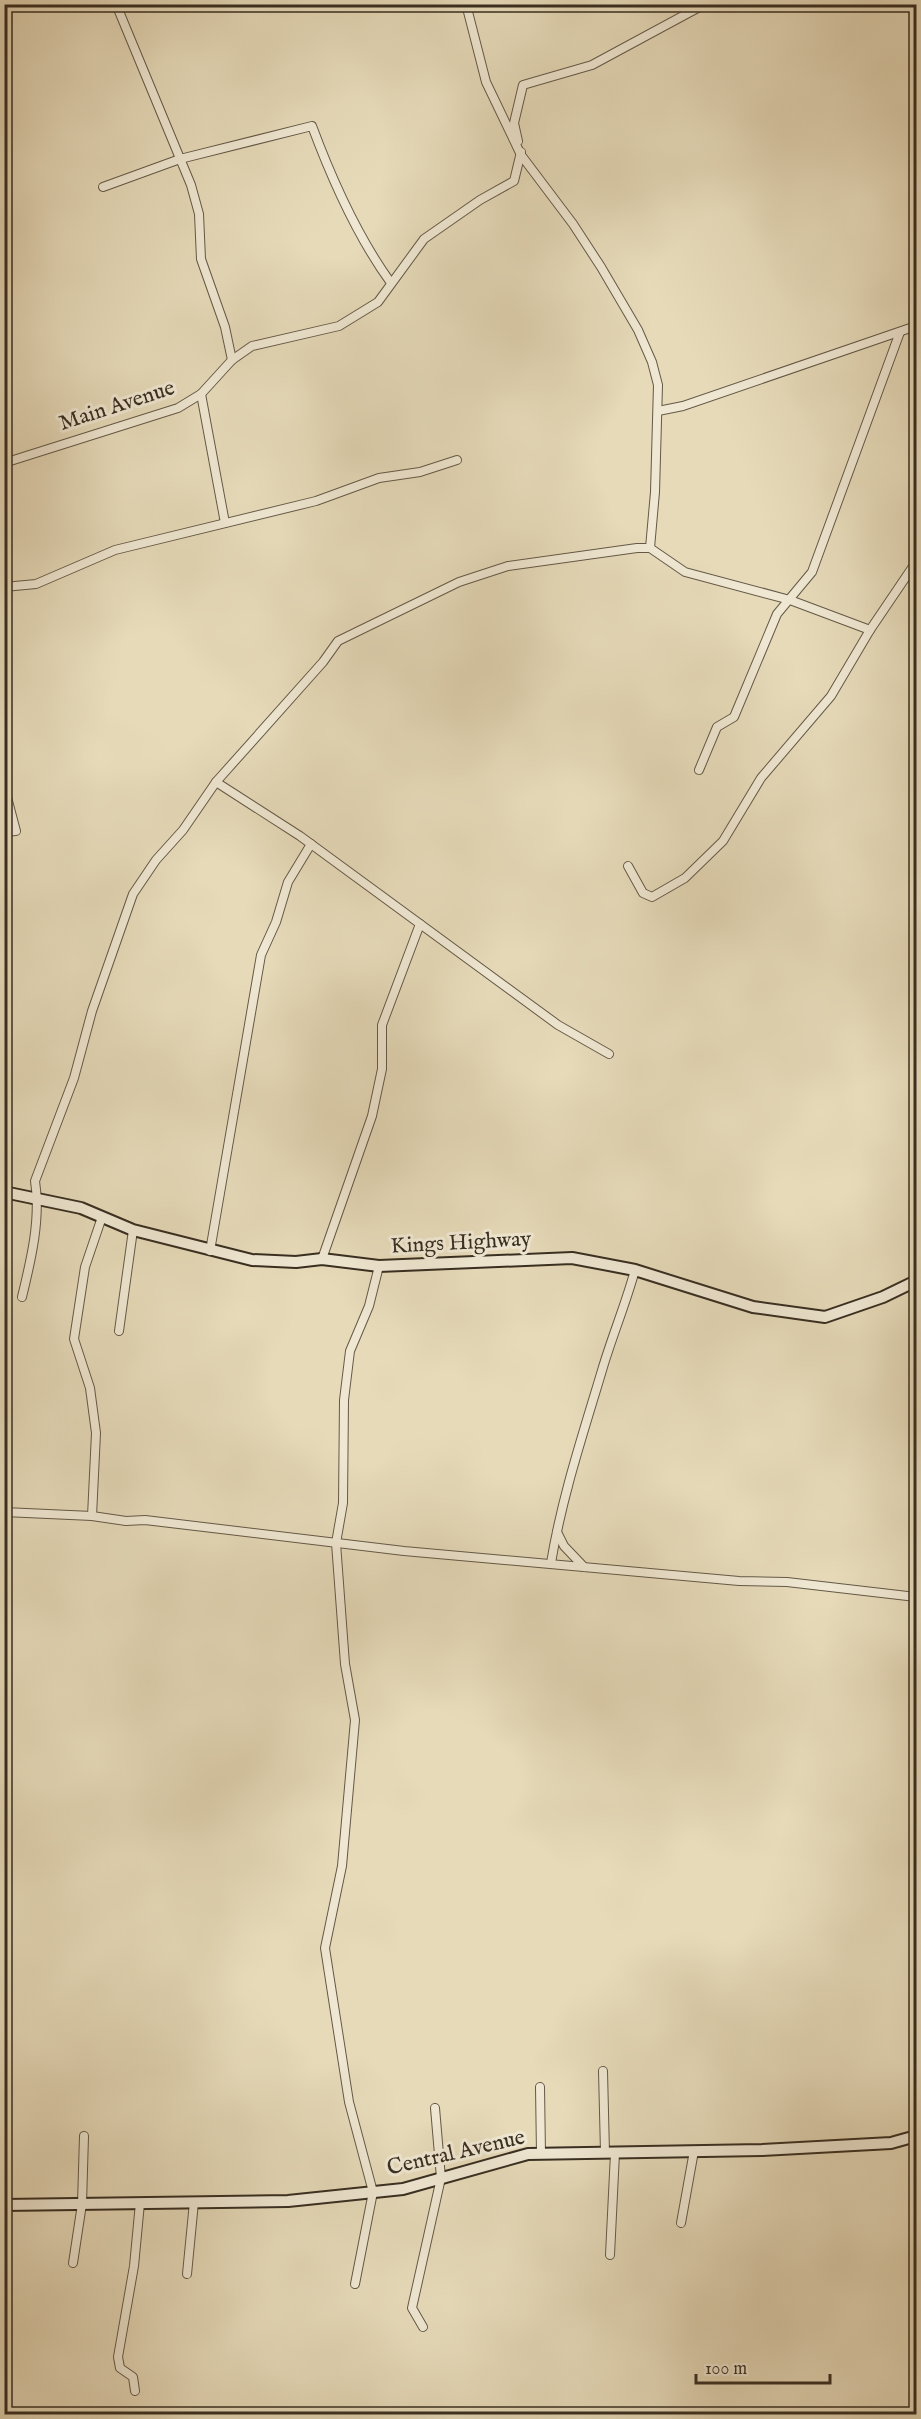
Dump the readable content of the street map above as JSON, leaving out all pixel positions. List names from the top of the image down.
{
  "streets": {
    "street": ["Main Avenue", "Kings Highway", "Central Avenue"]
  },
  "scale_bar": "100 m"
}
